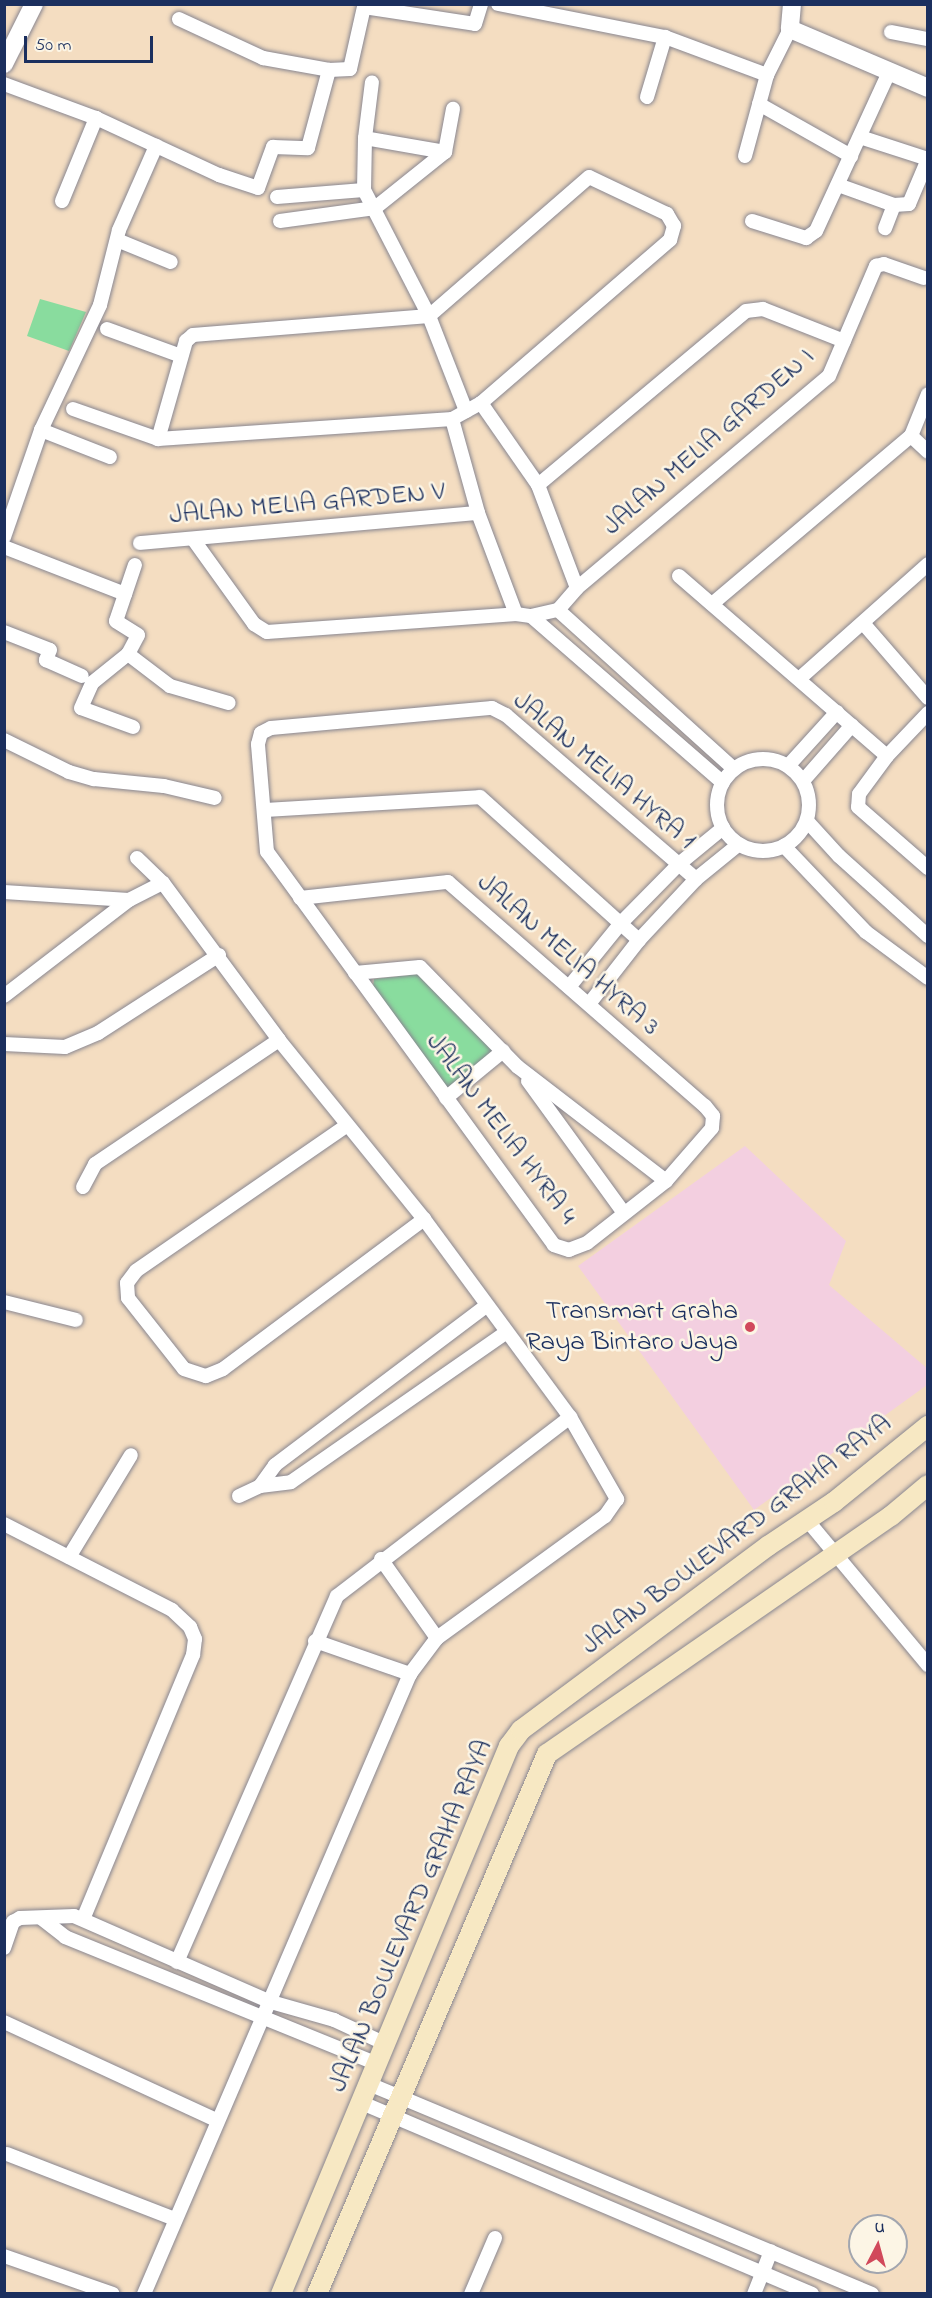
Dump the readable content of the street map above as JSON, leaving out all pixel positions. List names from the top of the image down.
{
  "streets": {
    "main road": ["JALAN BOULEVARD GRAHA RAYA"],
    "street": [
      "JALAN MELIA GARDEN I",
      "JALAN MELIA GARDEN V",
      "JALAN MELIA HYRA 1",
      "JALAN MELIA HYRA 3",
      "JALAN MELIA HYRA 4"
    ]
  },
  "crossings": [
    ["JALAN MELIA HYRA 1", "JALAN MELIA HYRA 3"],
    ["JALAN MELIA HYRA 1", "JALAN MELIA HYRA 4"],
    ["JALAN MELIA HYRA 3", "JALAN MELIA HYRA 4"]
  ],
  "places": ["Transmart Graha Raya Bintaro Jaya"],
  "scale_bar": "50 m",
  "north": "top"
}
